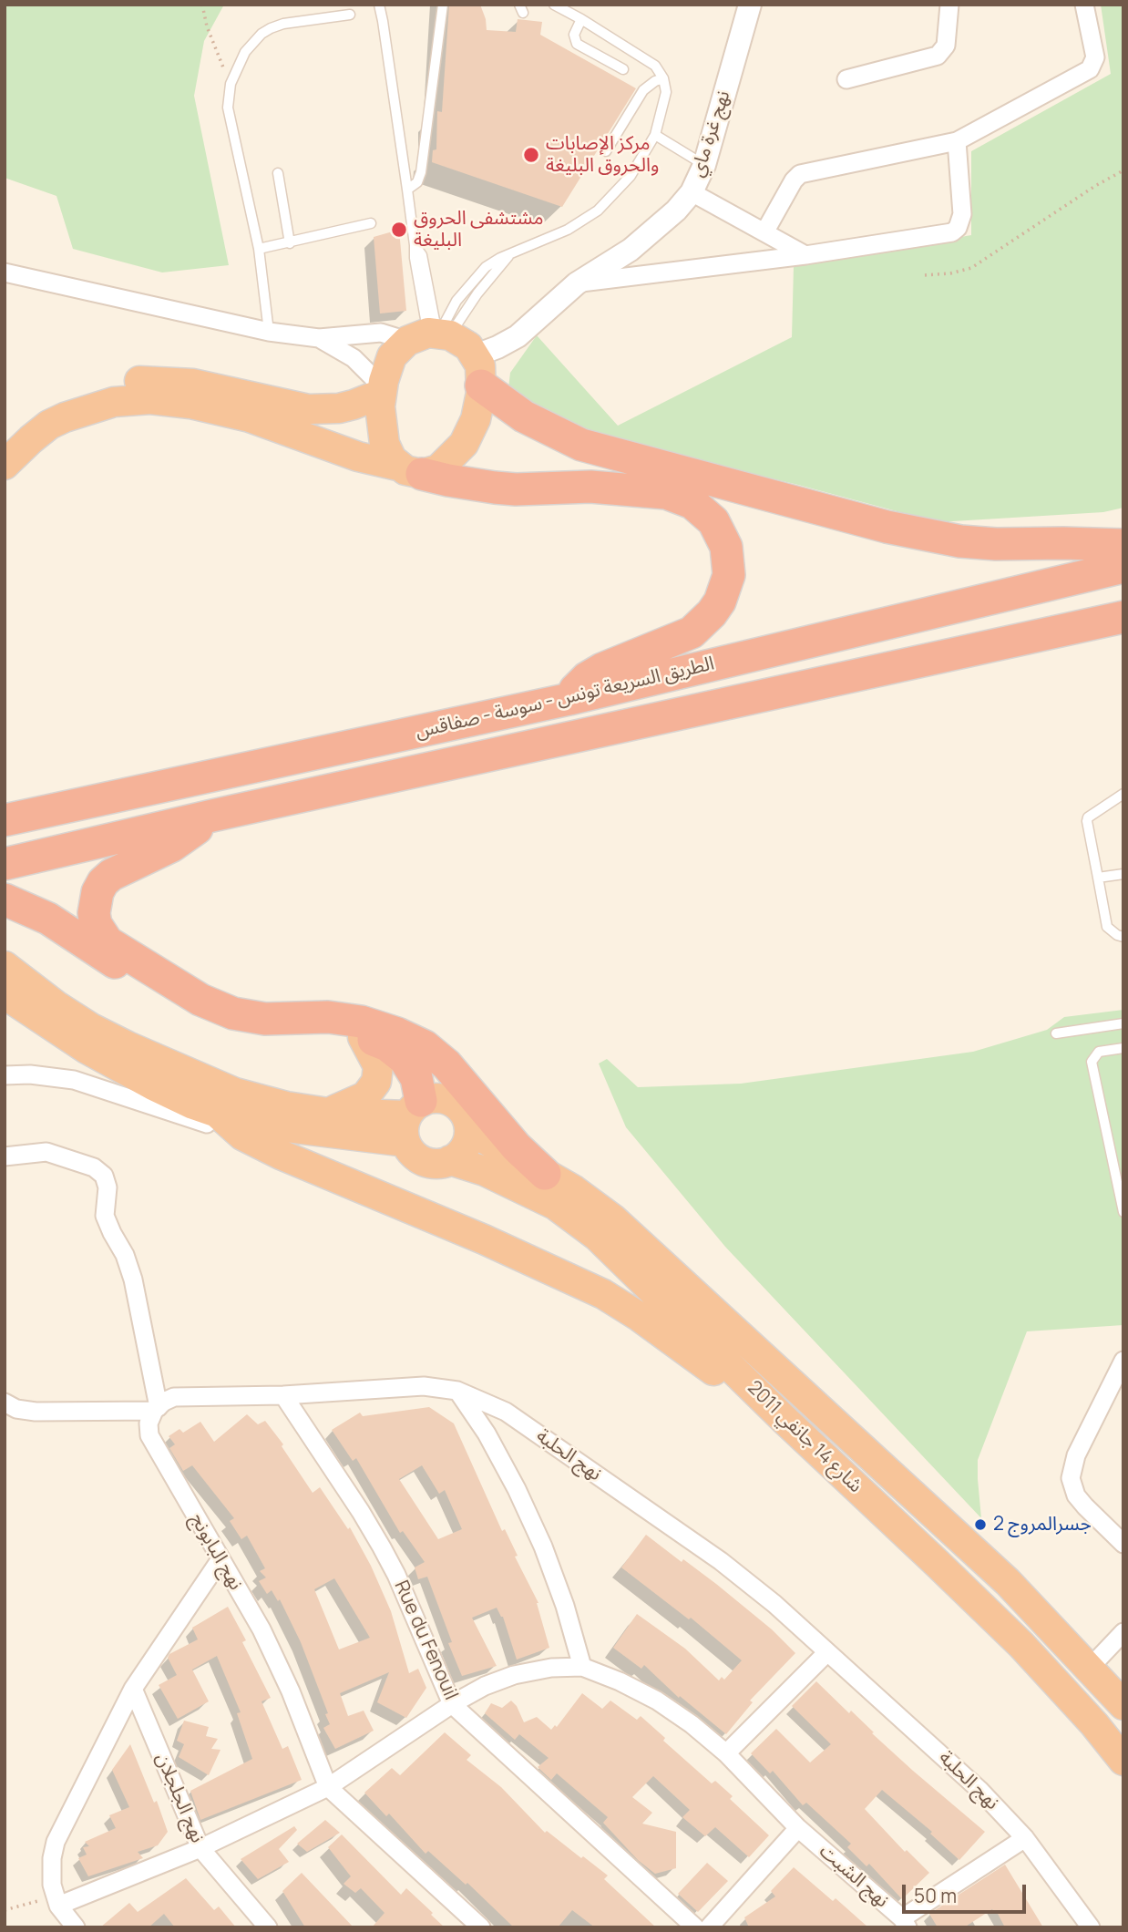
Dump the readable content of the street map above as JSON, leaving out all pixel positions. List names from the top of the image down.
{
  "streets": {
    "highway": ["الطريق السريعة تونس - سوسة - صفاقس", "شارع 14 جانفي 2011"],
    "street": [
      "نهج غرة ماي",
      "نهج الحلبة",
      "نهج البابونج",
      "Rue du Fenouil",
      "نهج الجلجلان",
      "نهج الشبت"
    ]
  },
  "places": ["مركز الإصابات والحروق البليغة", "مشتشفى الحروق البليغة", "جسرالمروج 2"],
  "scale_bar": "50 m"
}
